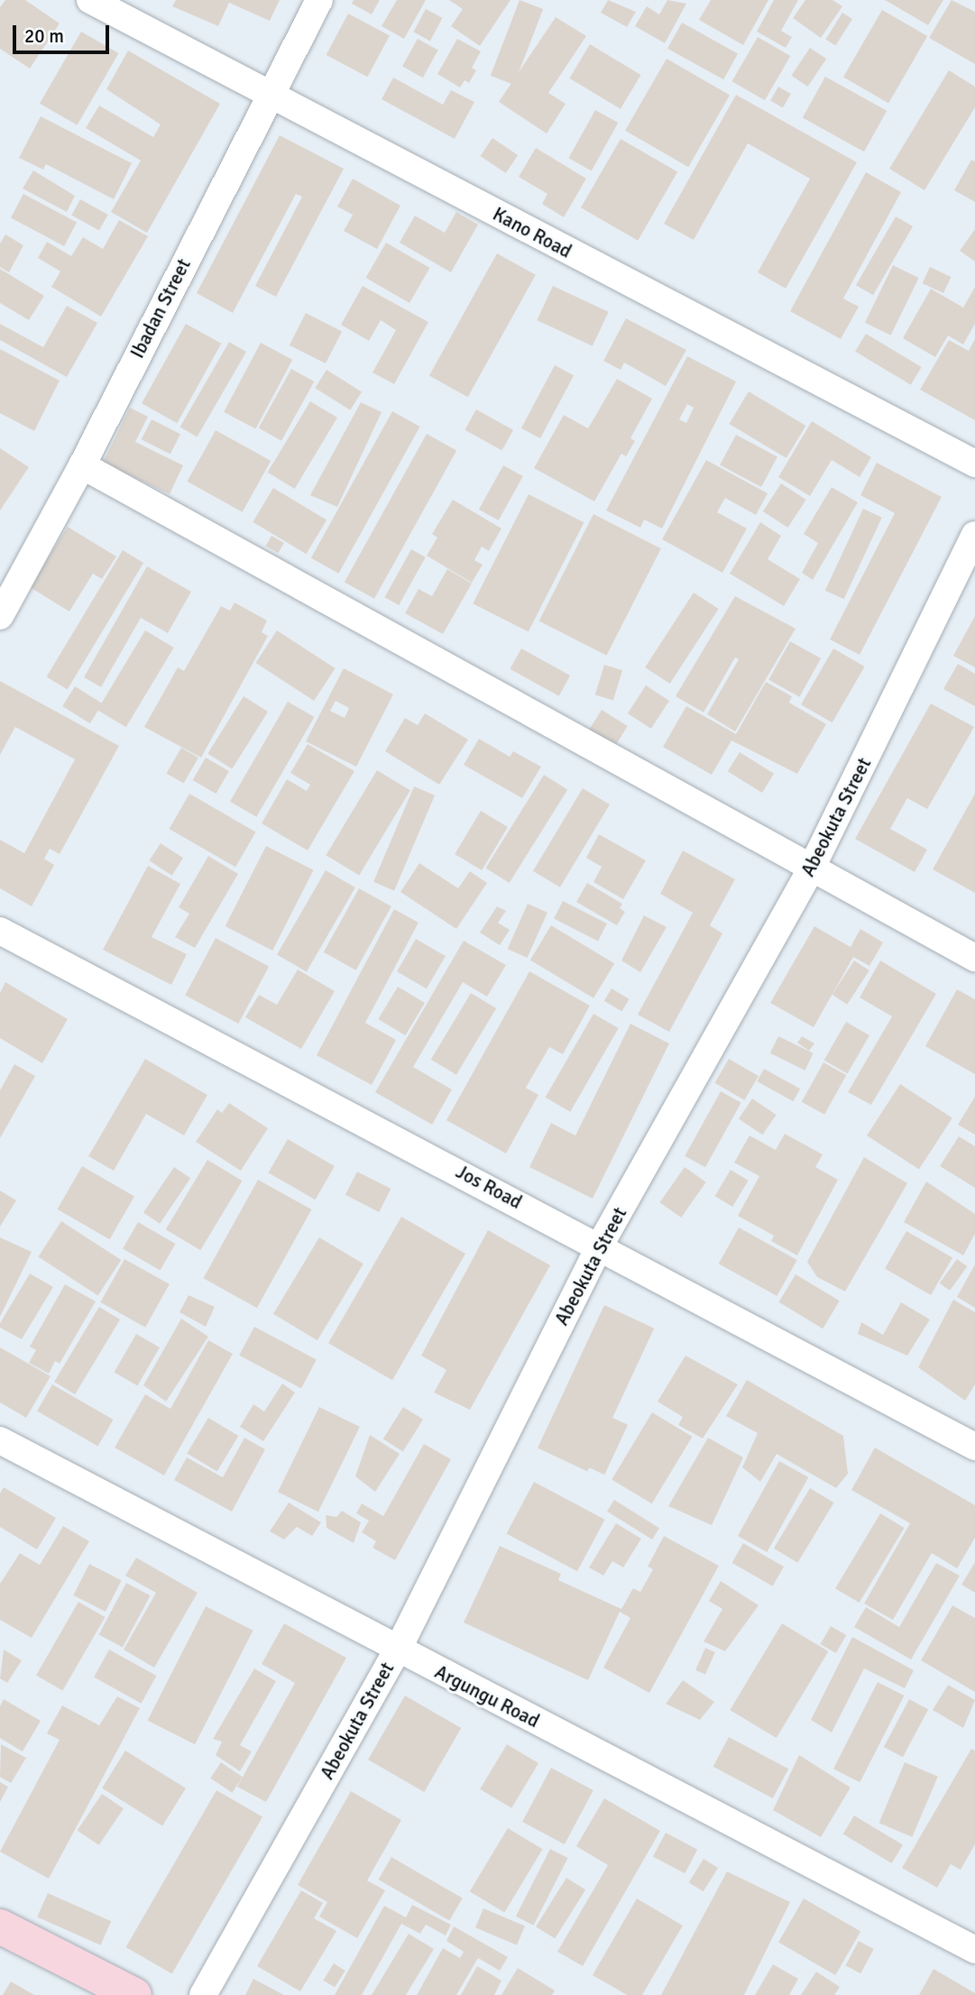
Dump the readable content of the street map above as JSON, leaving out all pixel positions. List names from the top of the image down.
{
  "streets": {
    "street": [
      "Kano Road",
      "Ibadan Street",
      "Abeokuta Street",
      "Jos Road",
      "Argungu Road"
    ]
  },
  "crossings": [
    ["Kano Road", "Ibadan Street"],
    ["Abeokuta Street", "Jos Road"],
    ["Abeokuta Street", "Argungu Road"]
  ],
  "scale_bar": "20 m"
}
